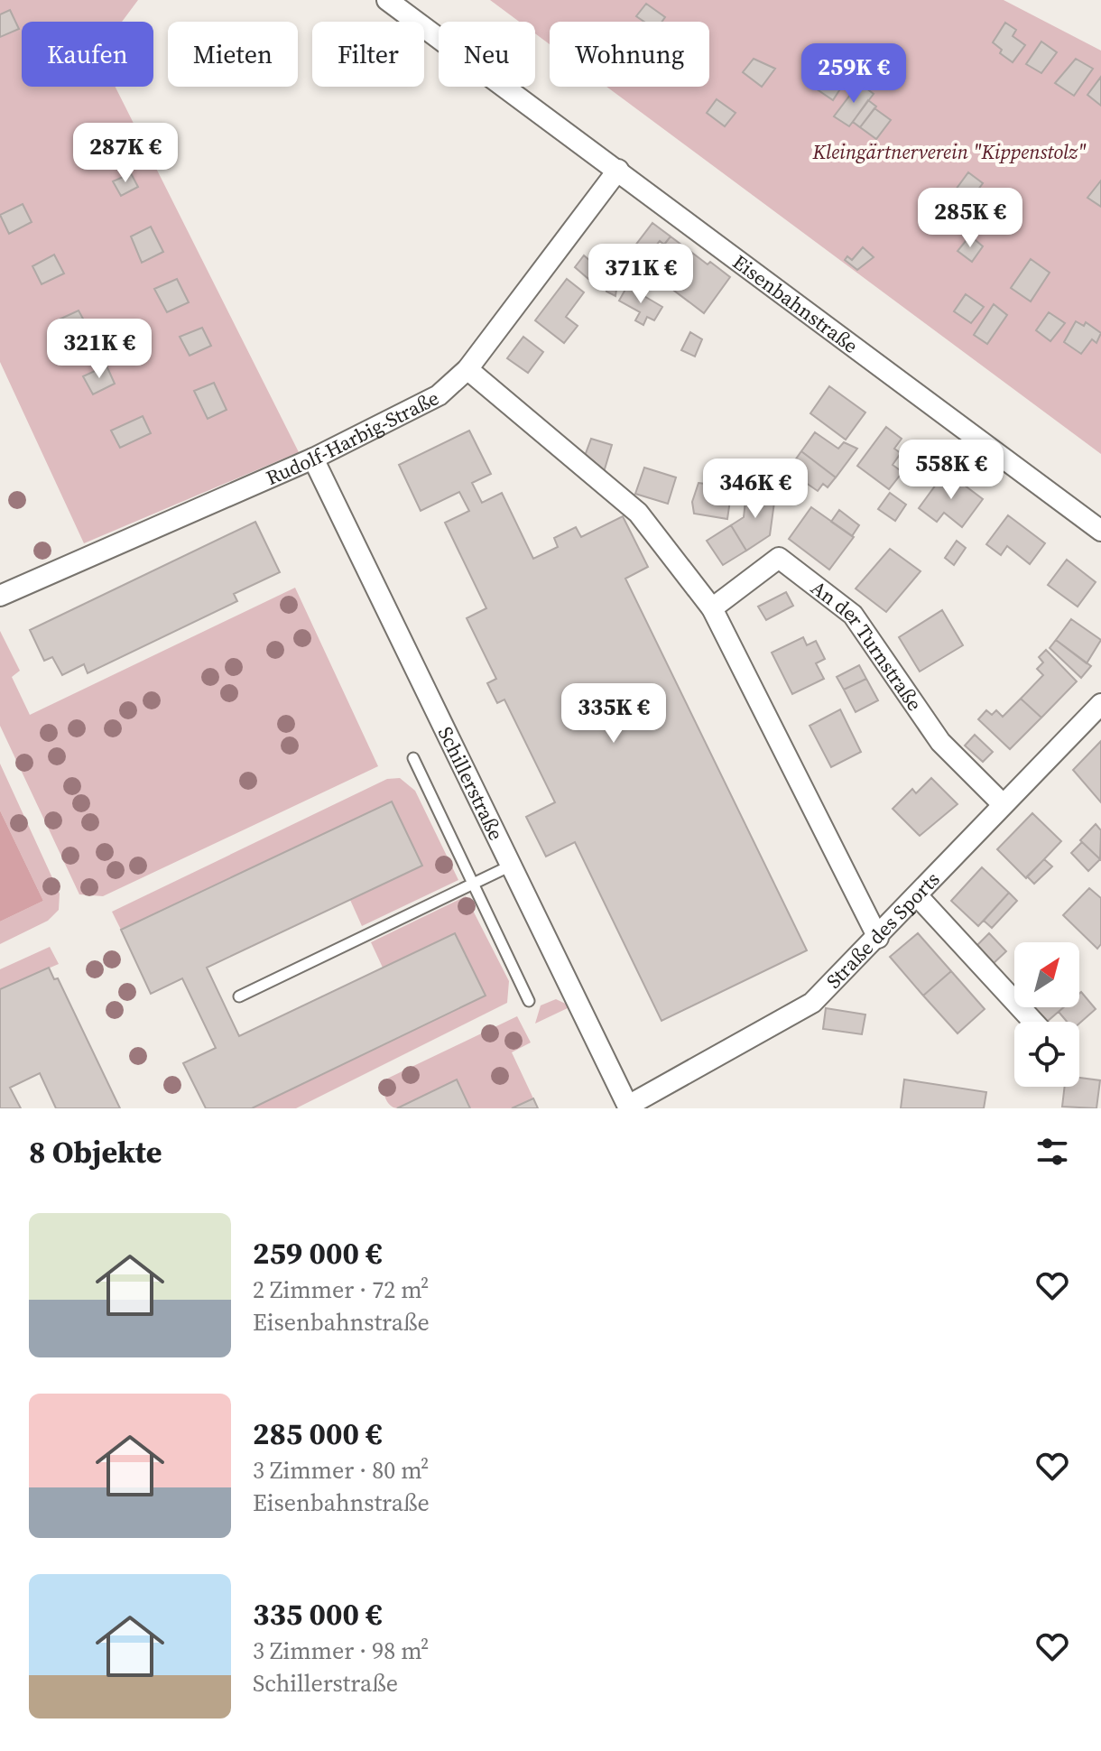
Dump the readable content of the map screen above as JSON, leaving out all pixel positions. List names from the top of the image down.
{
  "streets": {
    "street": [
      "Eisenbahnstraße",
      "Rudolf-Harbig-Straße",
      "An der Turnstraße",
      "Schillerstraße",
      "Straße des Sports"
    ]
  },
  "crossings": [
    ["Eisenbahnstraße", "Rudolf-Harbig-Straße"],
    ["Rudolf-Harbig-Straße", "Schillerstraße"],
    ["An der Turnstraße", "Straße des Sports"],
    ["Schillerstraße", "Straße des Sports"]
  ],
  "parks": ["Kleingärtnerverein \"Kippenstolz\""],
  "north": "top right",
  "page": {
    "chip": [
      "Kaufen",
      "Mieten",
      "Filter",
      "Neu",
      "Wohnung"
    ],
    "price": [
      "259K €",
      "287K €",
      "285K €",
      "371K €",
      "321K €",
      "558K €",
      "346K €",
      "335K €"
    ],
    "heading": "8 Objekte",
    "list": [
      {
        "name": "259 000 €",
        "note": "2 Zimmer · 72 m² · Eisenbahnstraße"
      },
      {
        "name": "285 000 €",
        "note": "3 Zimmer · 80 m² · Eisenbahnstraße"
      },
      {
        "name": "335 000 €",
        "note": "3 Zimmer · 98 m² · Schillerstraße"
      }
    ]
  }
}
